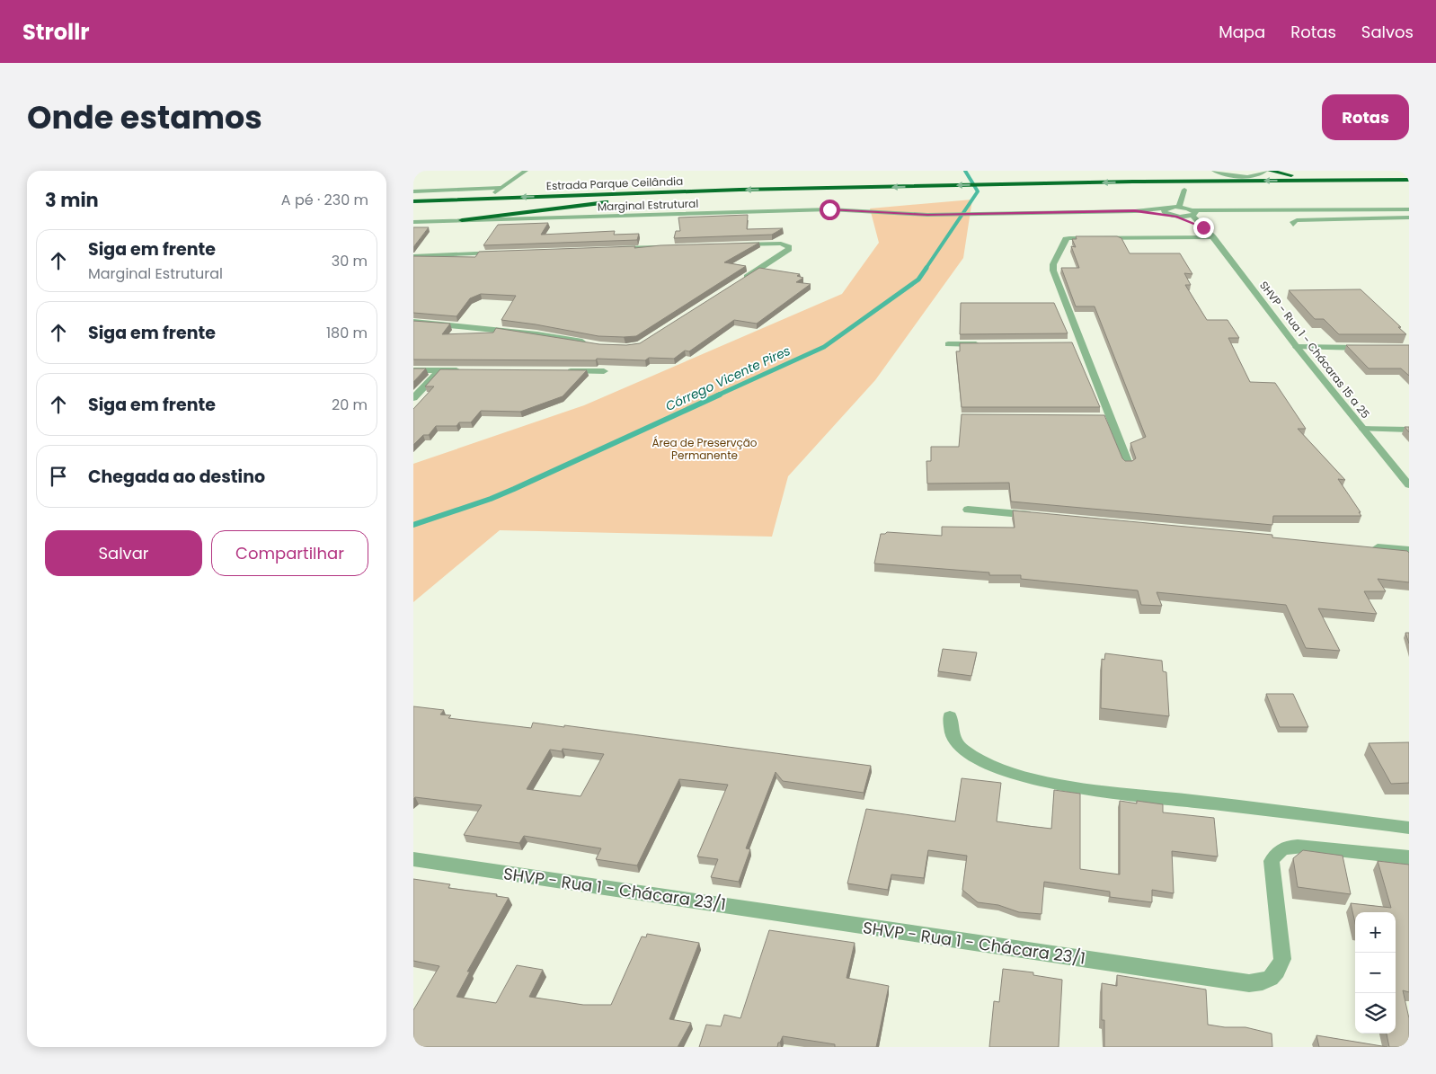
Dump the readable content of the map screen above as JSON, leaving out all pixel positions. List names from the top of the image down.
{
  "streets": {
    "highway": ["Estrada Parque Ceilândia"],
    "street": ["Marginal Estrutural", "SHVP - Rua 1 - Chácaras 15 a 25", "SHVP - Rua 1 - Chácara 23/1"]
  },
  "crossings": [
    ["Marginal Estrutural", "SHVP - Rua 1 - Chácaras 15 a 25"]
  ],
  "water": ["Córrego Vicente Pires"],
  "parks": ["Área de Preservção Permanente"],
  "page": {
    "header": "Strollr",
    "nav": ["Mapa", "Rotas", "Salvos"],
    "title": "Onde estamos",
    "buttons": [
      "Rotas",
      ["Salvar", "Compartilhar"]
    ],
    "heading": ["3 min", "A pé · 230 m"],
    "list": [
      ["Siga em frente", "Marginal Estrutural", "30 m"],
      ["Siga em frente", "180 m"],
      ["Siga em frente", "20 m"],
      "Chegada ao destino"
    ],
    "map_buttons": ["+", "−"]
  }
}
